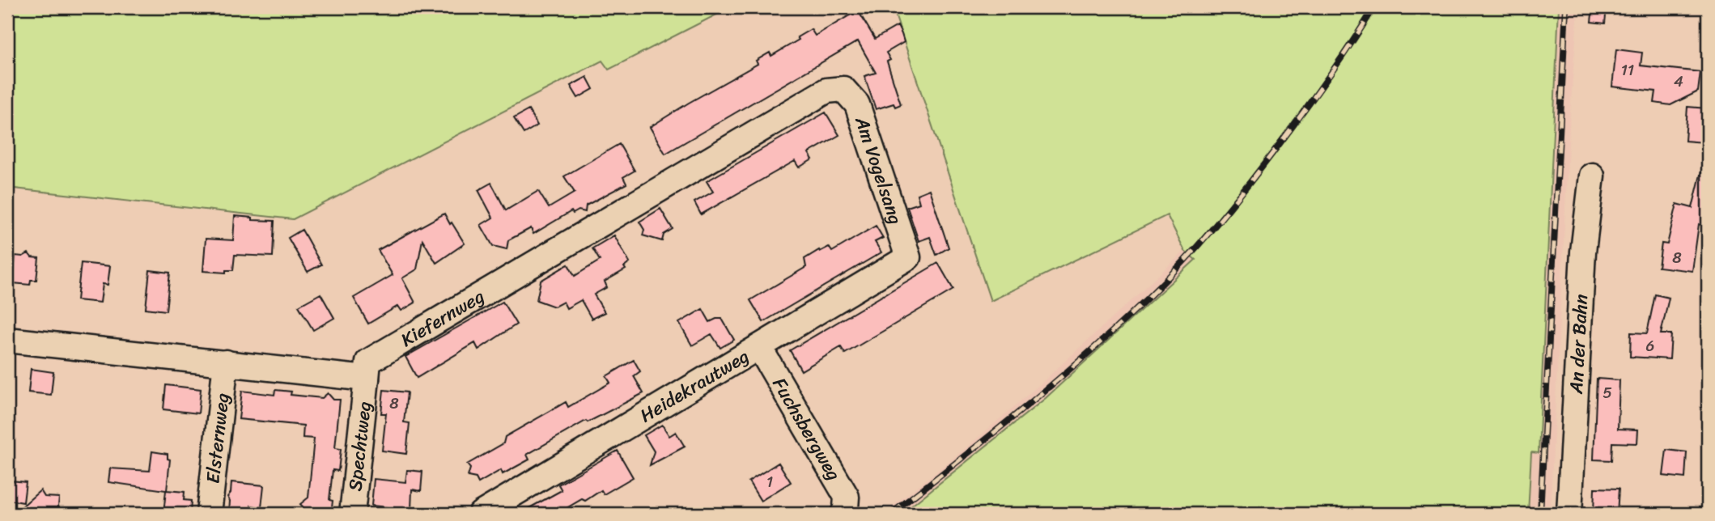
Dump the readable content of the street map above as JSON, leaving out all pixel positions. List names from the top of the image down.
{
  "streets": {
    "street": [
      "Am Vogelsang",
      "Kiefernweg",
      "An der Bahn",
      "Heidekrautweg",
      "Fuchsbergweg",
      "Elsternweg",
      "Spechtweg"
    ]
  },
  "crossings": [
    ["Am Vogelsang", "Kiefernweg"],
    ["Am Vogelsang", "Heidekrautweg"],
    ["Kiefernweg", "Spechtweg"],
    ["Heidekrautweg", "Fuchsbergweg"]
  ],
  "house_numbers": [
    "11",
    "4",
    "8",
    "6",
    "5",
    "8",
    "1"
  ]
}
